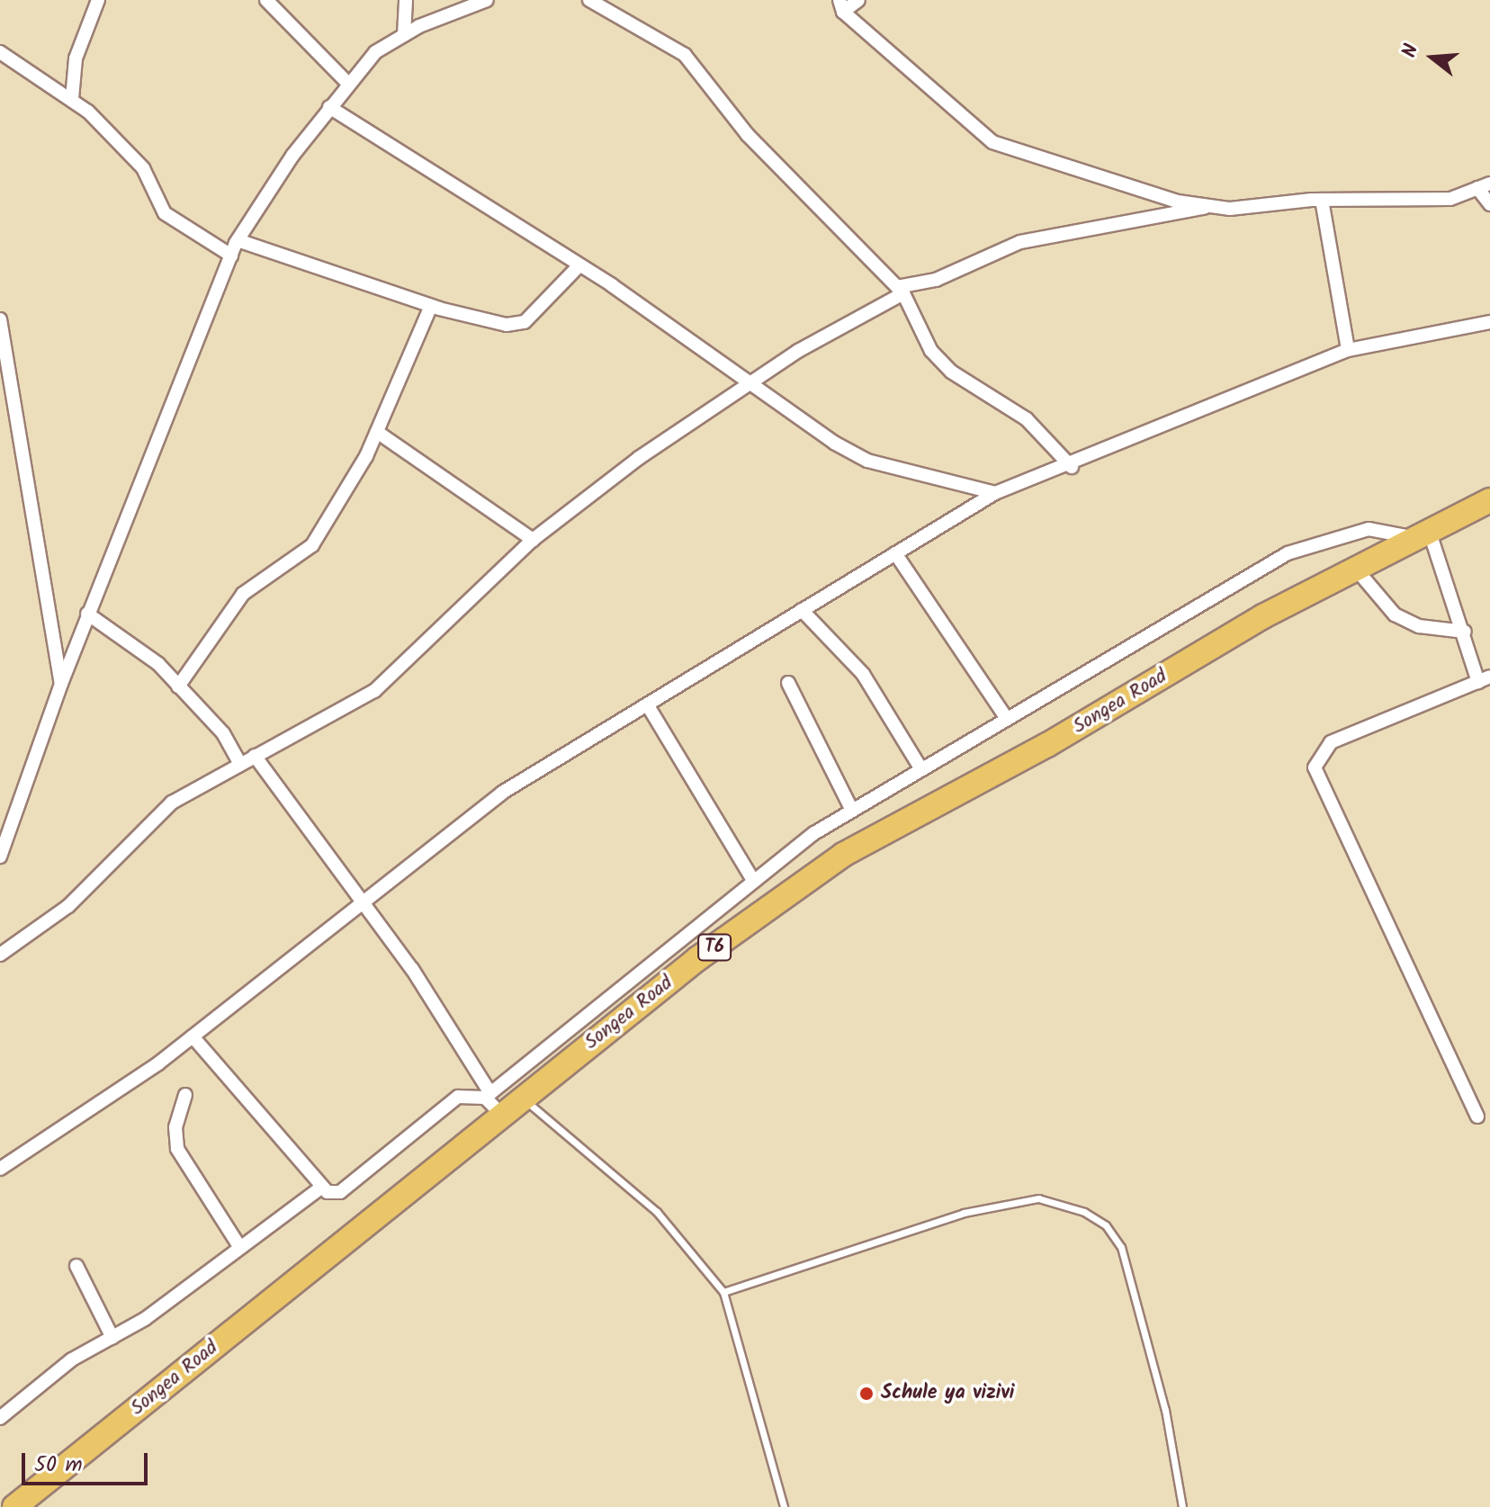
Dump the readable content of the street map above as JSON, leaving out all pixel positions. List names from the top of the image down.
{
  "streets": {
    "highway": ["Songea Road", "T6"]
  },
  "places": ["Schule ya vizivi"],
  "scale_bar": "50 m",
  "north": "left"
}
